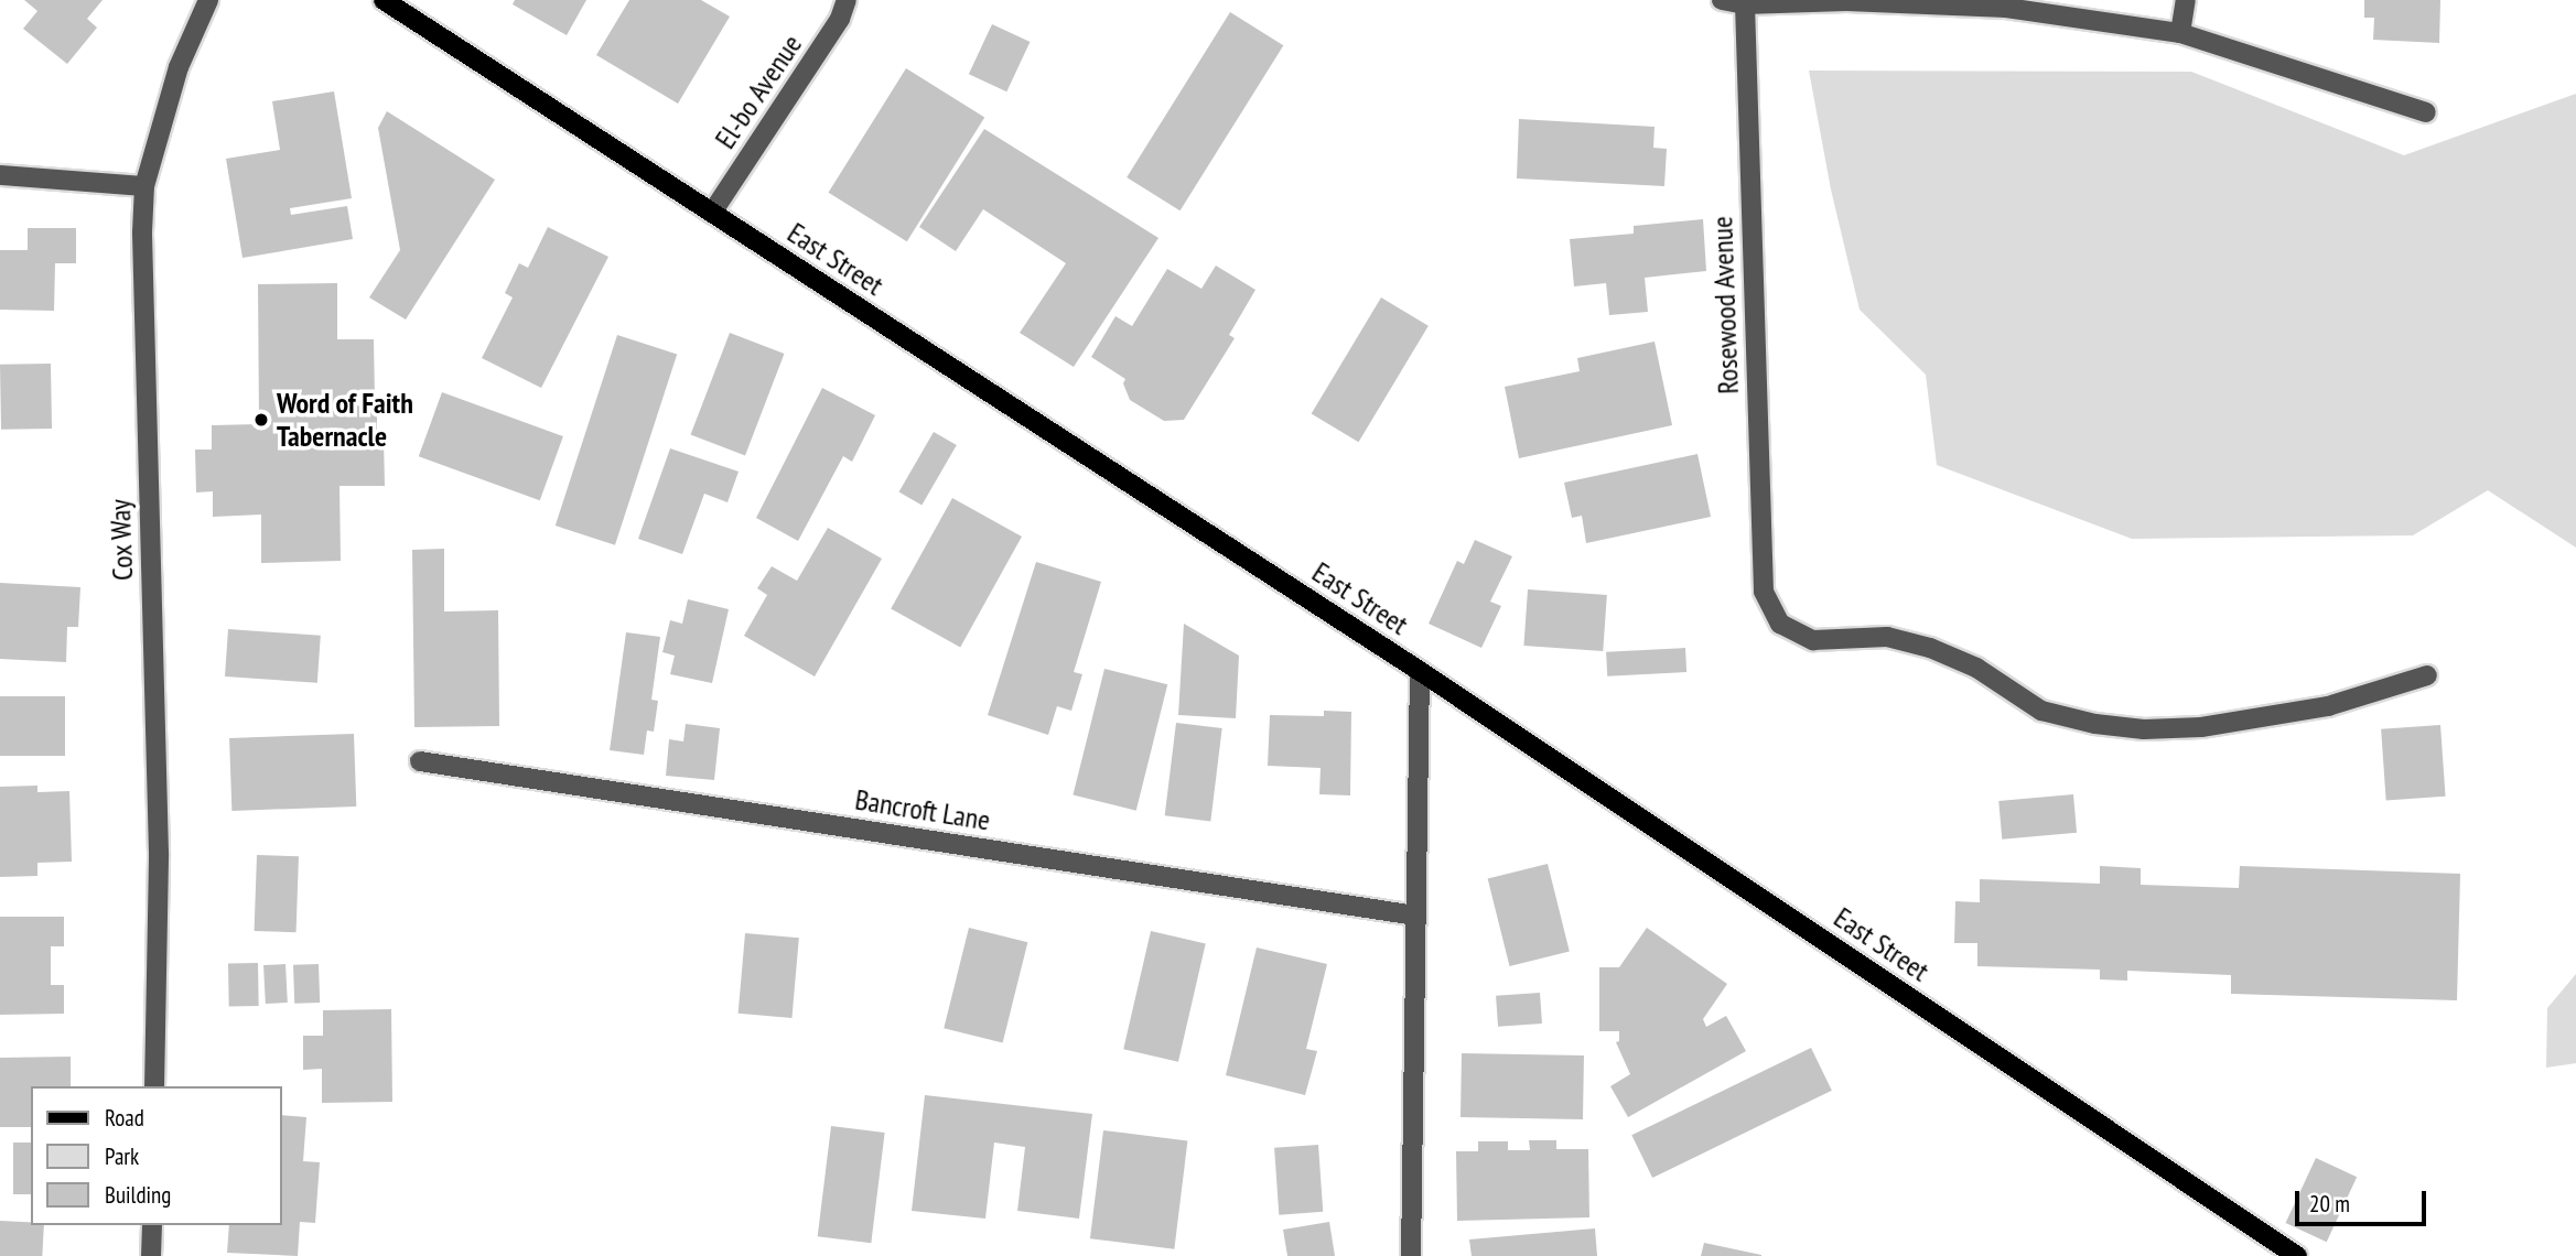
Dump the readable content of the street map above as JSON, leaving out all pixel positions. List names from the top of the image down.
{
  "streets": {
    "main road": ["East Street"],
    "street": [
      "El-bo Avenue",
      "Rosewood Avenue",
      "Cox Way",
      "Bancroft Lane"
    ]
  },
  "crossings": [
    ["El-bo Avenue", "East Street"]
  ],
  "places": ["Word of Faith Tabernacle"],
  "legend": ["Road", "Park", "Building"],
  "scale_bar": "20 m"
}
